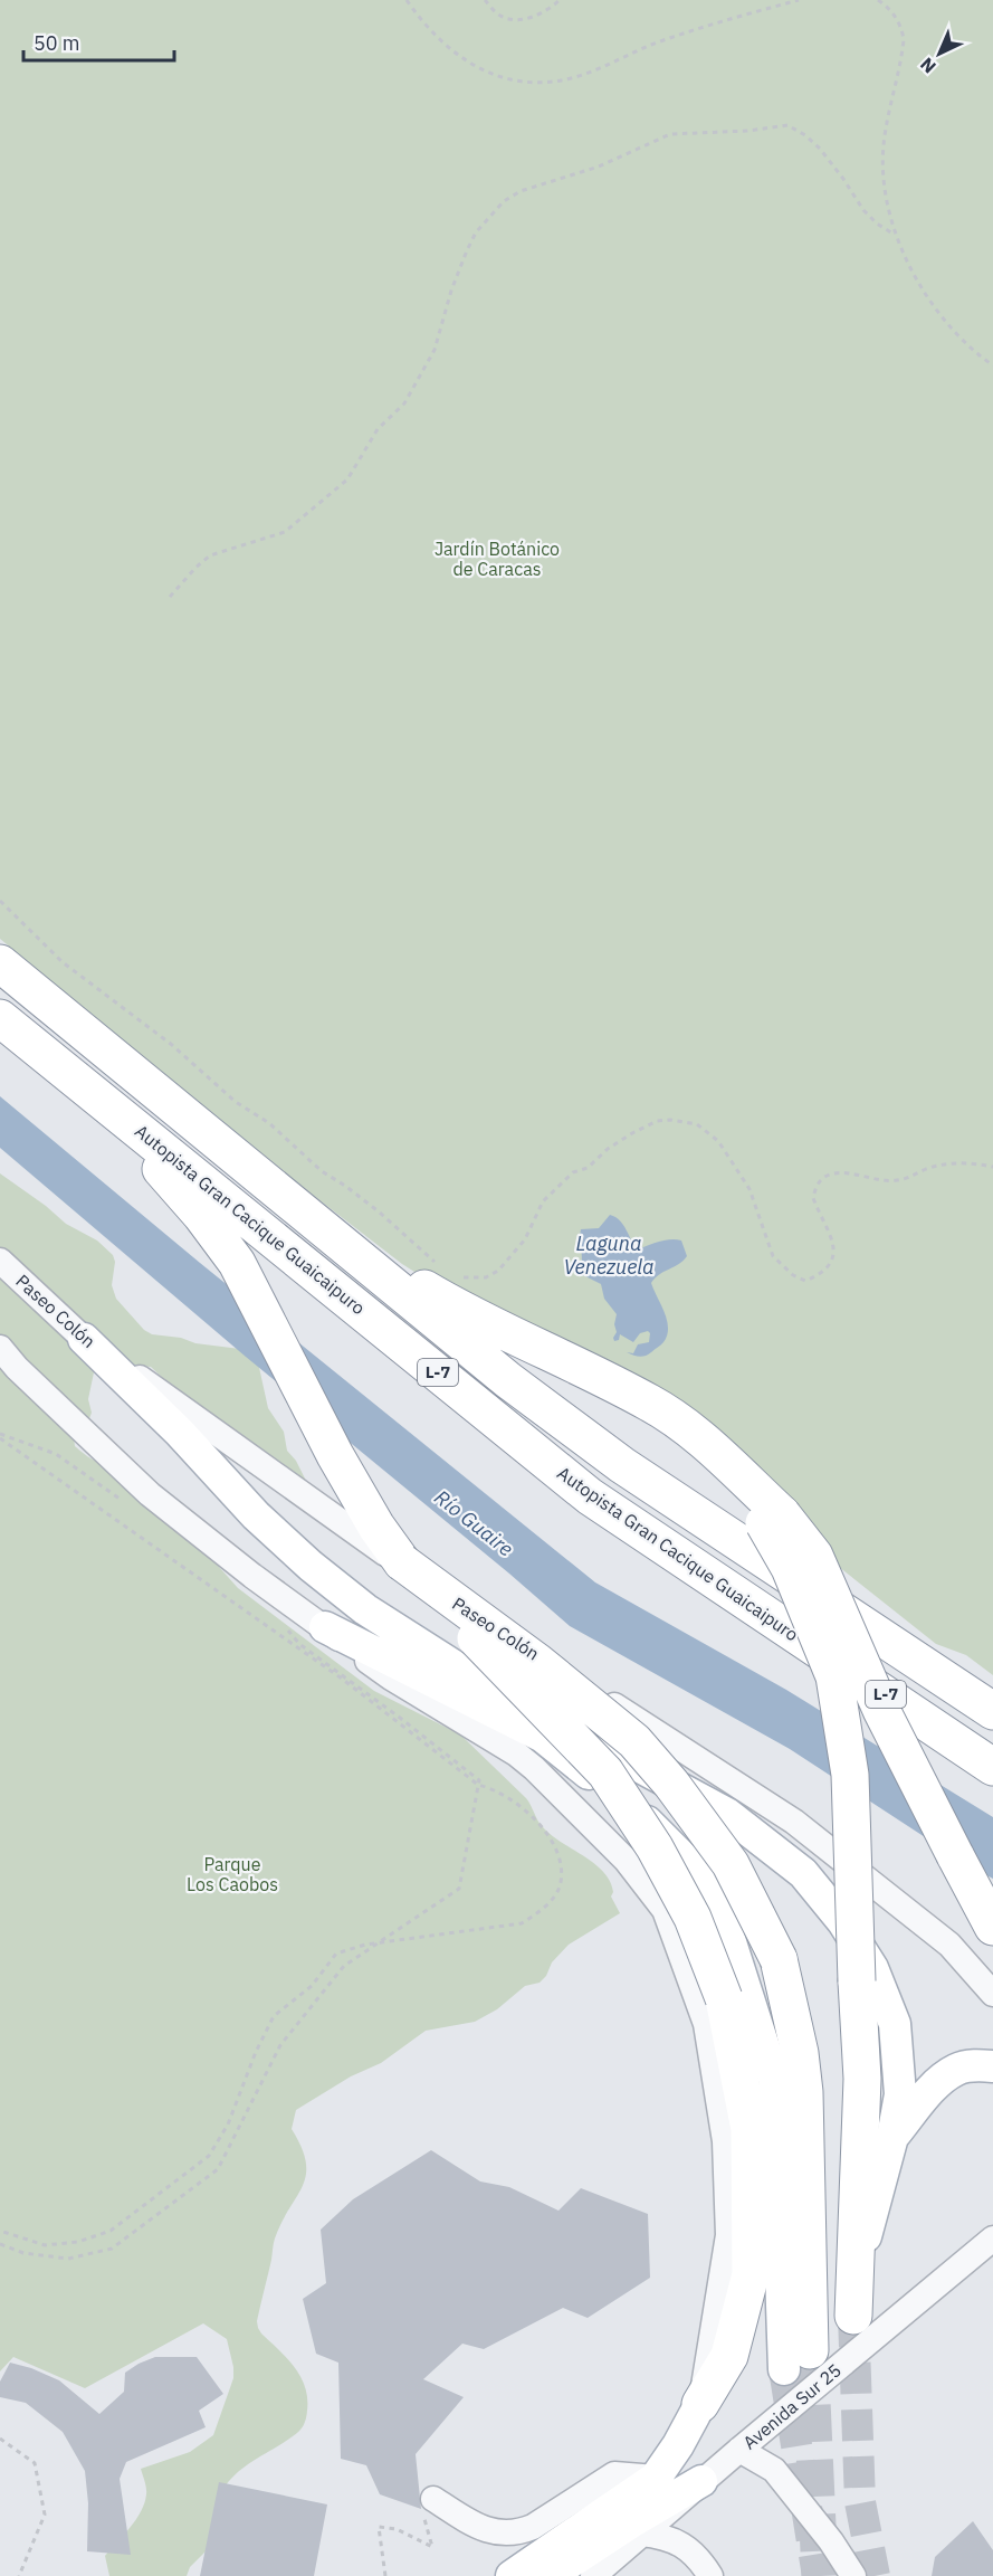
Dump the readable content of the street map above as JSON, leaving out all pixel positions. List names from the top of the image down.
{
  "streets": {
    "highway": ["Autopista Gran Cacique Guaicaipuro", "L-7"],
    "street": ["Paseo Colón", "Avenida Sur 25"]
  },
  "water": ["Laguna Venezuela", "Río Guaire"],
  "parks": ["Jardín Botánico de Caracas", "Parque Los Caobos"],
  "scale_bar": "50 m",
  "north": "bottom left"
}
